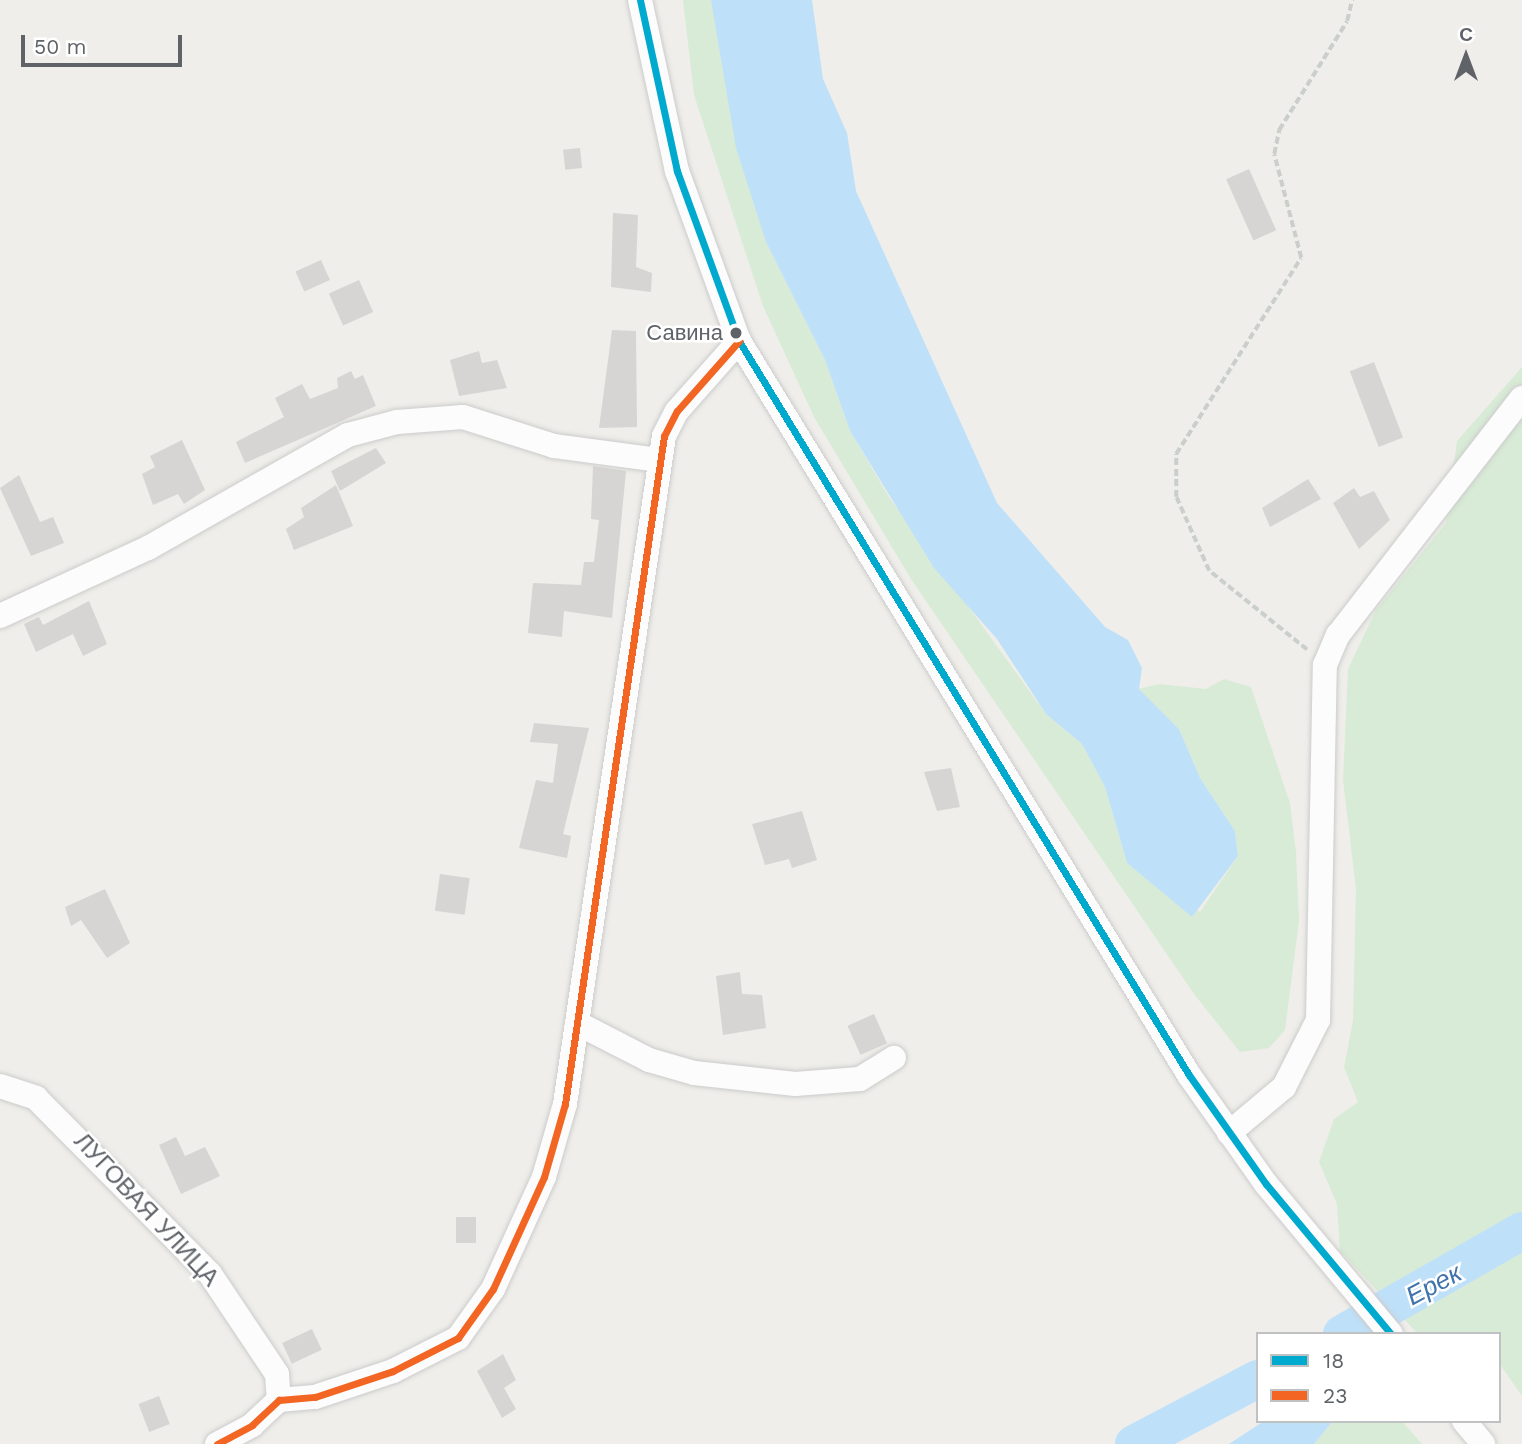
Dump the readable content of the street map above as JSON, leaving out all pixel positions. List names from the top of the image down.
{
  "streets": {
    "street": ["ЛУГОВАЯ УЛИЦА"]
  },
  "water": ["Ерек"],
  "places": ["Савина"],
  "lines": ["transit line 18", "transit line 23"],
  "legend": ["18", "23"],
  "scale_bar": "50 m",
  "north": "top"
}
